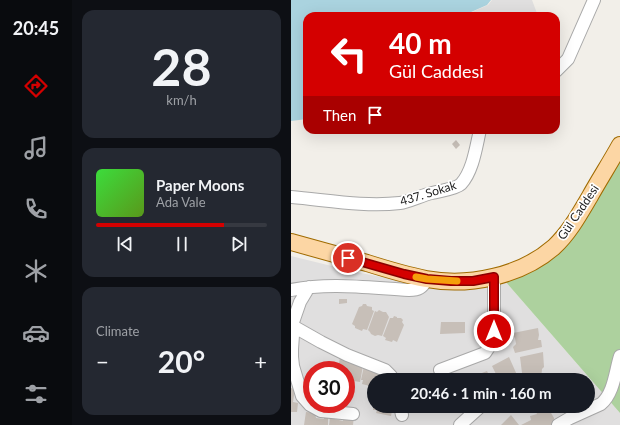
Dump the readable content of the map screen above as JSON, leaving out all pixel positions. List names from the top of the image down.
{
  "streets": {
    "main road": ["Gül Caddesi"],
    "street": ["437. Sokak"]
  },
  "page": {
    "tabs": "20:45",
    "tile": [
      ["28", "km/h"],
      "Climate"
    ],
    "turn": ["40 m", "Gül Caddesi"],
    "then": "Then",
    "song": ["Paper Moons", "Ada Vale"],
    "heat": ["−", "20°", "+"],
    "limit": "30",
    "trip": "20:46 · 1 min · 160 m"
  }
}
